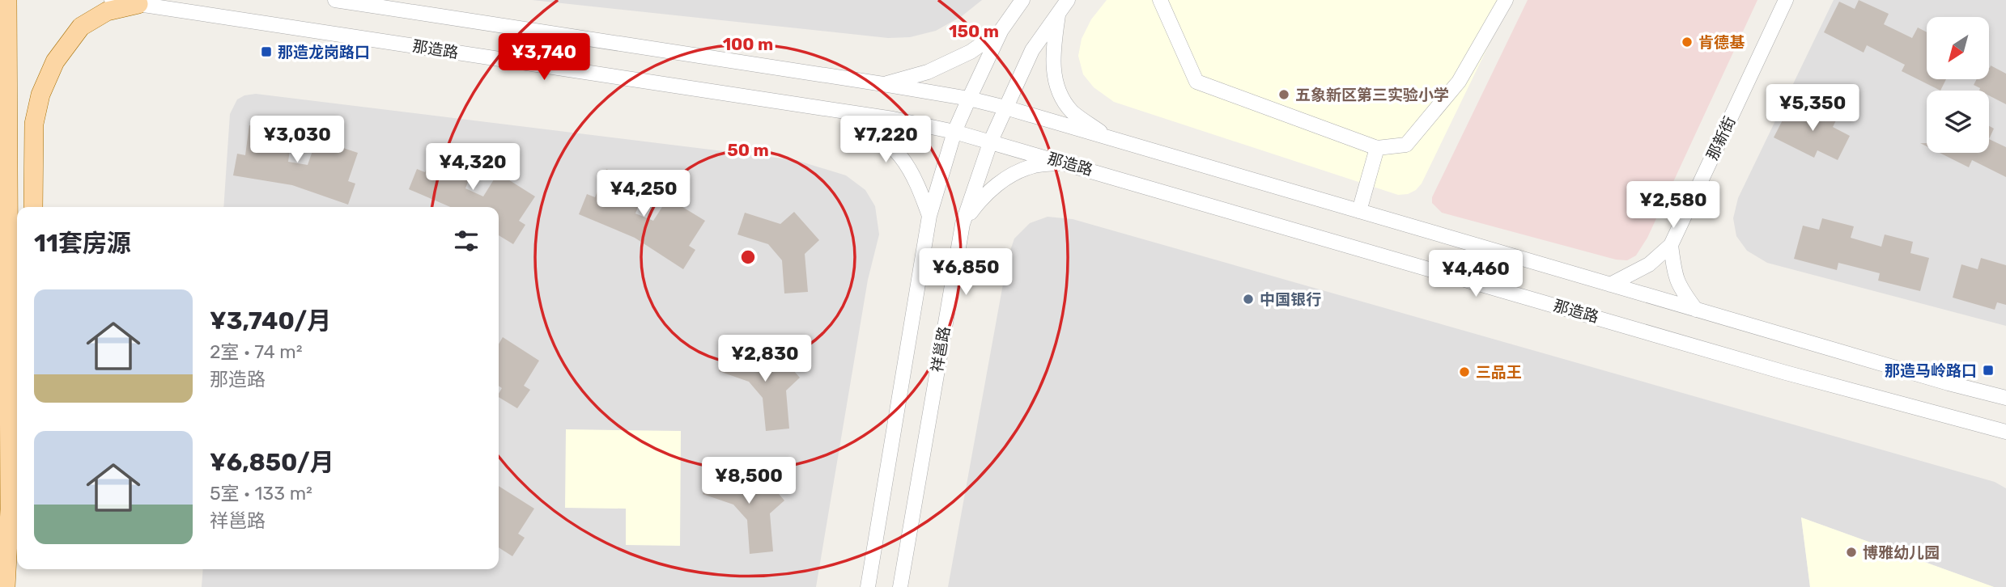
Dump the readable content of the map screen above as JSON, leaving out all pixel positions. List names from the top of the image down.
{
  "streets": {
    "street": ["那造路", "那新街", "祥邕路"]
  },
  "crossings": [
    ["那造路", "祥邕路"]
  ],
  "places": {
    "other": [
      "肯德基",
      "五象新区第三实验小学",
      "中国银行",
      "三品王",
      "博雅幼儿园"
    ],
    "transit": ["那造龙岗路口", "那造马岭路口"]
  },
  "north": "bottom left",
  "page": {
    "price": [
      "¥3,740",
      "¥5,350",
      "¥3,030",
      "¥7,220",
      "¥4,320",
      "¥4,250",
      "¥2,580",
      "¥6,850",
      "¥4,460",
      "¥2,830",
      "¥8,500"
    ],
    "heading": "11套房源",
    "list": [
      {
        "name": "¥3,740/月",
        "note": "2室 · 74 m² · 那造路"
      },
      {
        "name": "¥6,850/月",
        "note": "5室 · 133 m² · 祥邕路"
      }
    ]
  },
  "rings": ["150 m", "100 m", "50 m"]
}
